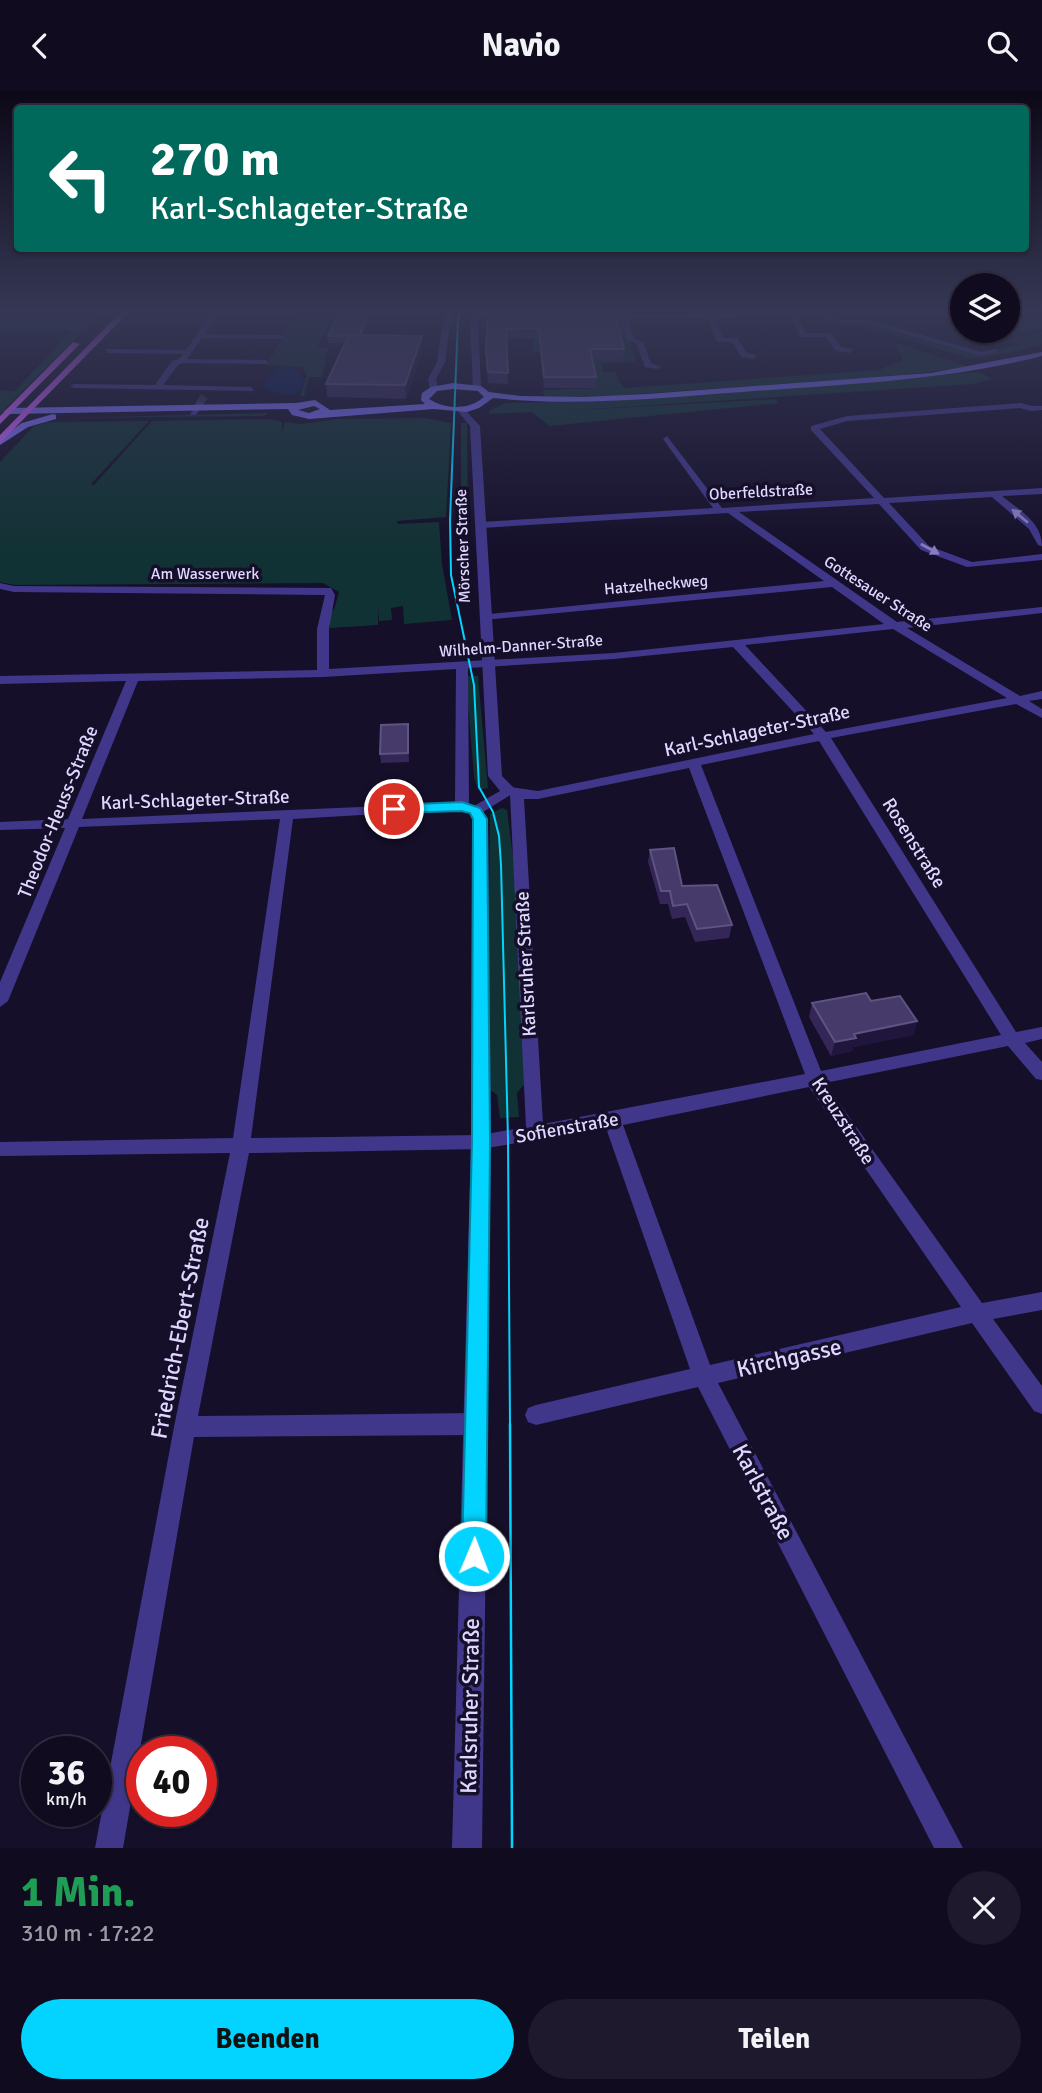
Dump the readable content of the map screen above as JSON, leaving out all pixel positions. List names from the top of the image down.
{
  "streets": {
    "street": [
      "Oberfeldstraße",
      "Mörscher Straße",
      "Am Wasserwerk",
      "Hatzelheckweg",
      "Gottesauer Straße",
      "Wilhelm-Danner-Straße",
      "Karl-Schlageter-Straße",
      "Theodor-Heuss-Straße",
      "Rosenstraße",
      "Karlsruher Straße",
      "Kreuzstraße",
      "Sofienstraße",
      "Friedrich-Ebert-Straße",
      "Kirchgasse",
      "Karlstraße"
    ]
  },
  "crossings": [
    ["Oberfeldstraße", "Mörscher Straße"],
    ["Oberfeldstraße", "Gottesauer Straße"],
    ["Mörscher Straße", "Hatzelheckweg"],
    ["Mörscher Straße", "Wilhelm-Danner-Straße"],
    ["Mörscher Straße", "Karlsruher Straße"],
    ["Am Wasserwerk", "Wilhelm-Danner-Straße"],
    ["Hatzelheckweg", "Gottesauer Straße"],
    ["Gottesauer Straße", "Wilhelm-Danner-Straße"],
    ["Gottesauer Straße", "Karl-Schlageter-Straße"],
    ["Wilhelm-Danner-Straße", "Theodor-Heuss-Straße"],
    ["Wilhelm-Danner-Straße", "Rosenstraße"],
    ["Wilhelm-Danner-Straße", "Karlsruher Straße"],
    ["Karl-Schlageter-Straße", "Theodor-Heuss-Straße"],
    ["Karl-Schlageter-Straße", "Rosenstraße"],
    ["Karl-Schlageter-Straße", "Karlsruher Straße"],
    ["Karl-Schlageter-Straße", "Kreuzstraße"],
    ["Karl-Schlageter-Straße", "Friedrich-Ebert-Straße"],
    ["Rosenstraße", "Sofienstraße"],
    ["Karlsruher Straße", "Sofienstraße"],
    ["Kreuzstraße", "Sofienstraße"],
    ["Kreuzstraße", "Kirchgasse"],
    ["Sofienstraße", "Friedrich-Ebert-Straße"],
    ["Sofienstraße", "Karlstraße"],
    ["Kirchgasse", "Karlstraße"]
  ],
  "page": {
    "header": "Navio",
    "turn": ["270 m", "Karl-Schlageter-Straße"],
    "speed": "36 km/h",
    "limit": "40",
    "heading": ["1 Min.", "310 m · 17:22"],
    "buttons": ["Beenden", "Teilen"]
  }
}
